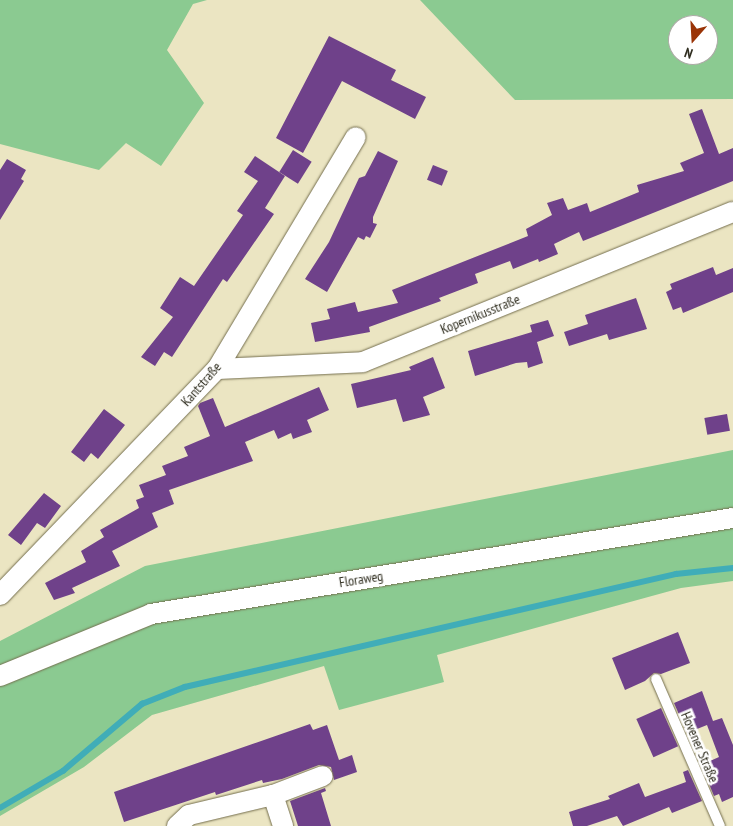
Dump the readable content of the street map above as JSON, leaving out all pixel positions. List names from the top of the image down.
{
  "streets": {
    "street": ["Kopernikusstraße", "Kantstraße", "Floraweg"],
    "lane": ["Hovener Straße"]
  },
  "crossings": [
    ["Kopernikusstraße", "Kantstraße"]
  ],
  "north": "bottom"
}
